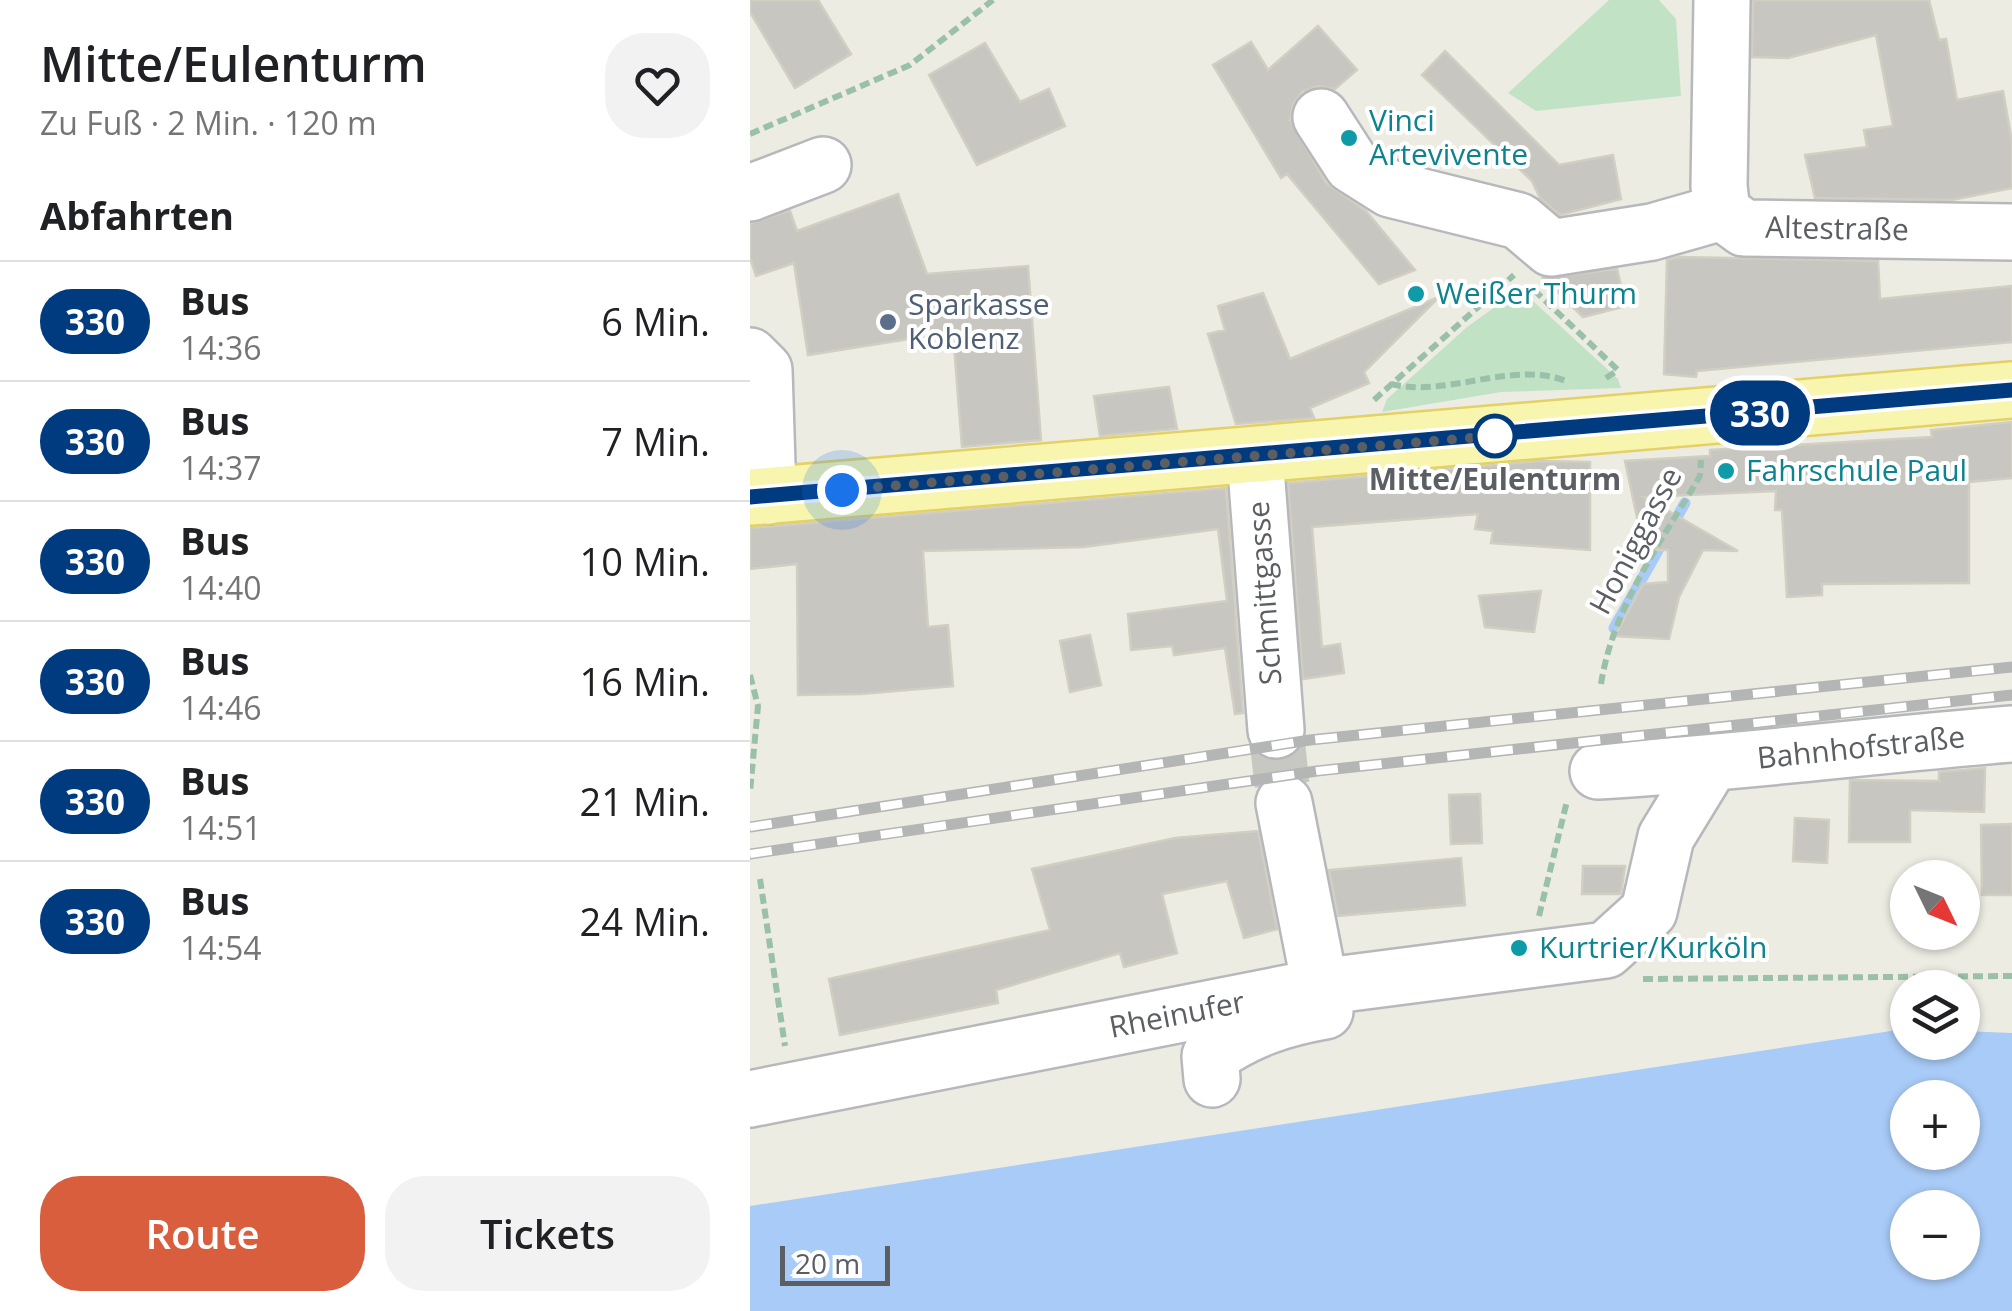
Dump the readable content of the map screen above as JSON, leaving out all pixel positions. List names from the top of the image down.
{
  "streets": {
    "street": [
      "Altestraße",
      "Schmittgasse",
      "Bahnhofstraße",
      "Rheinufer"
    ],
    "path": ["Honiggasse"]
  },
  "places": [
    "Vinci Artevivente",
    "Weißer Thurm",
    "Sparkasse Koblenz",
    "Mitte/Eulenturm",
    "Fahrschule Paul",
    "Kurtrier/Kurköln"
  ],
  "lines": ["bus line 330"],
  "scale_bar": "20 m",
  "north": "bottom right",
  "page": {
    "heading": [
      ["Mitte/Eulenturm", "Zu Fuß · 2 Min. · 120 m"],
      "Abfahrten"
    ],
    "on_map": "330",
    "list": [
      {
        "mark": "330",
        "name": "Bus",
        "note": "14:36",
        "value": "6 Min."
      },
      {
        "mark": "330",
        "name": "Bus",
        "note": "14:37",
        "value": "7 Min."
      },
      {
        "mark": "330",
        "name": "Bus",
        "note": "14:40",
        "value": "10 Min."
      },
      {
        "mark": "330",
        "name": "Bus",
        "note": "14:46",
        "value": "16 Min."
      },
      {
        "mark": "330",
        "name": "Bus",
        "note": "14:51",
        "value": "21 Min."
      },
      {
        "mark": "330",
        "name": "Bus",
        "note": "14:54",
        "value": "24 Min."
      }
    ],
    "map_buttons": ["+", "−"],
    "buttons": ["Route", "Tickets"],
    "scale": "20 m"
  }
}
